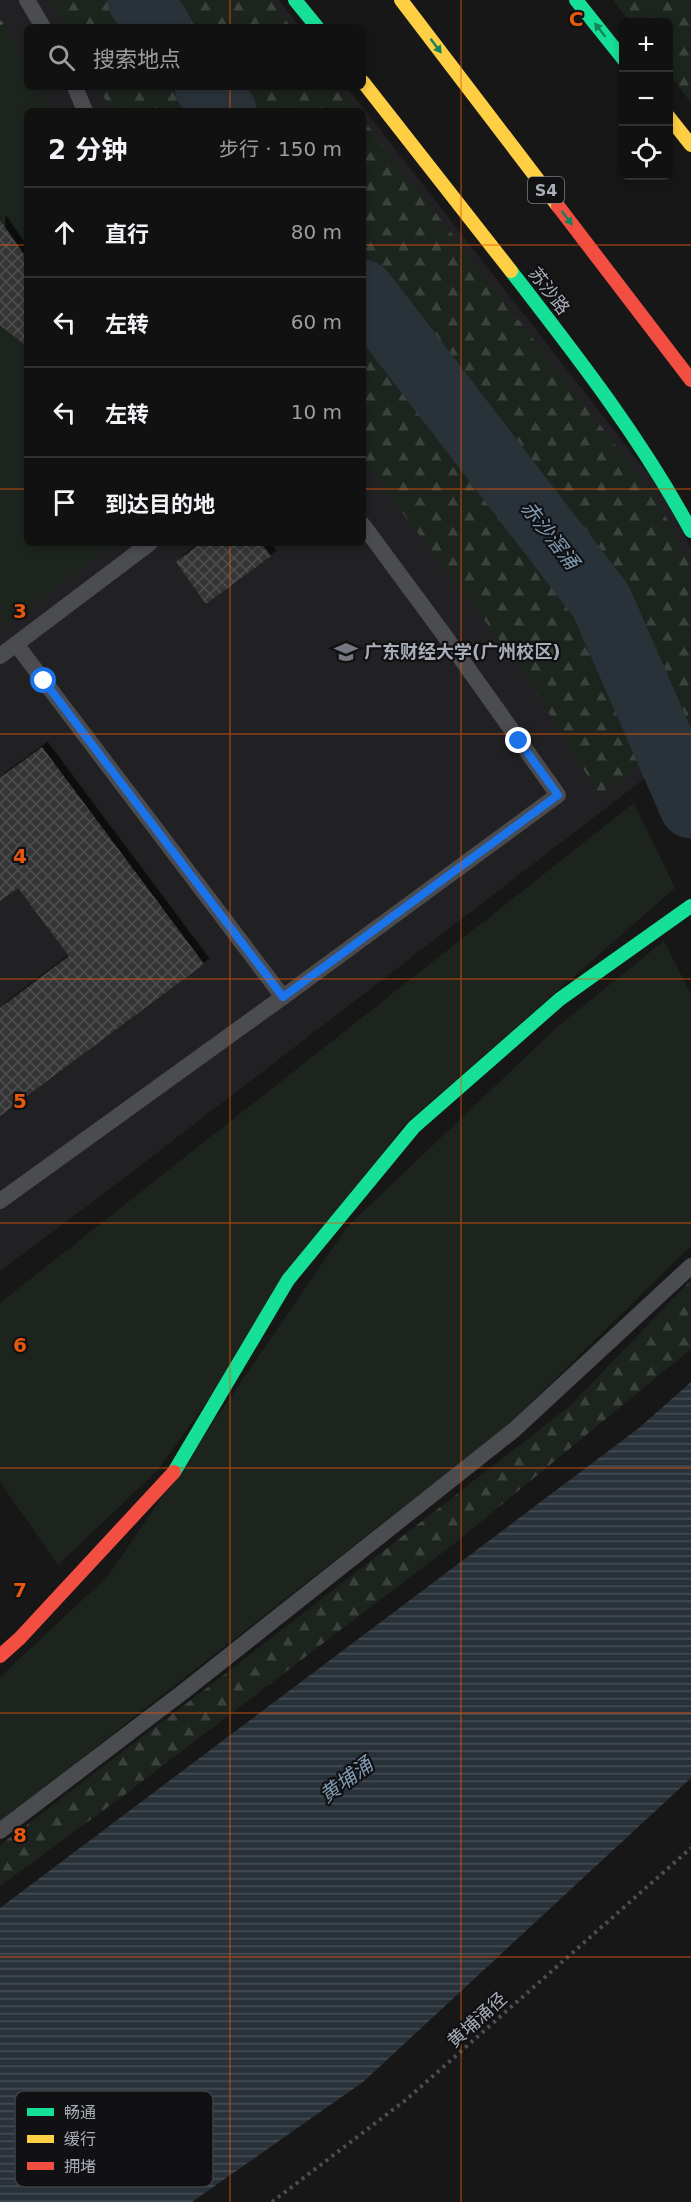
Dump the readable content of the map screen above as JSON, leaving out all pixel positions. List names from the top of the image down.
{
  "streets": {
    "main road": ["S4", "苏沙路"],
    "path": ["黄埔涌径"]
  },
  "water": ["赤沙滘涌", "黄埔涌"],
  "places": {
    "school or university": ["广东财经大学(广州校区)"]
  },
  "legend": ["畅通", "缓行", "拥堵"],
  "page": {
    "map_buttons": ["+", "−"],
    "search": "搜索地点",
    "heading": ["2 分钟", "步行 · 150 m"],
    "list": [
      ["直行", "80 m"],
      ["左转", "60 m"],
      ["左转", "10 m"],
      "到达目的地"
    ]
  },
  "grid": {
    "columns": ["C"],
    "rows": [
      "3",
      "4",
      "5",
      "6",
      "7",
      "8"
    ]
  }
}
